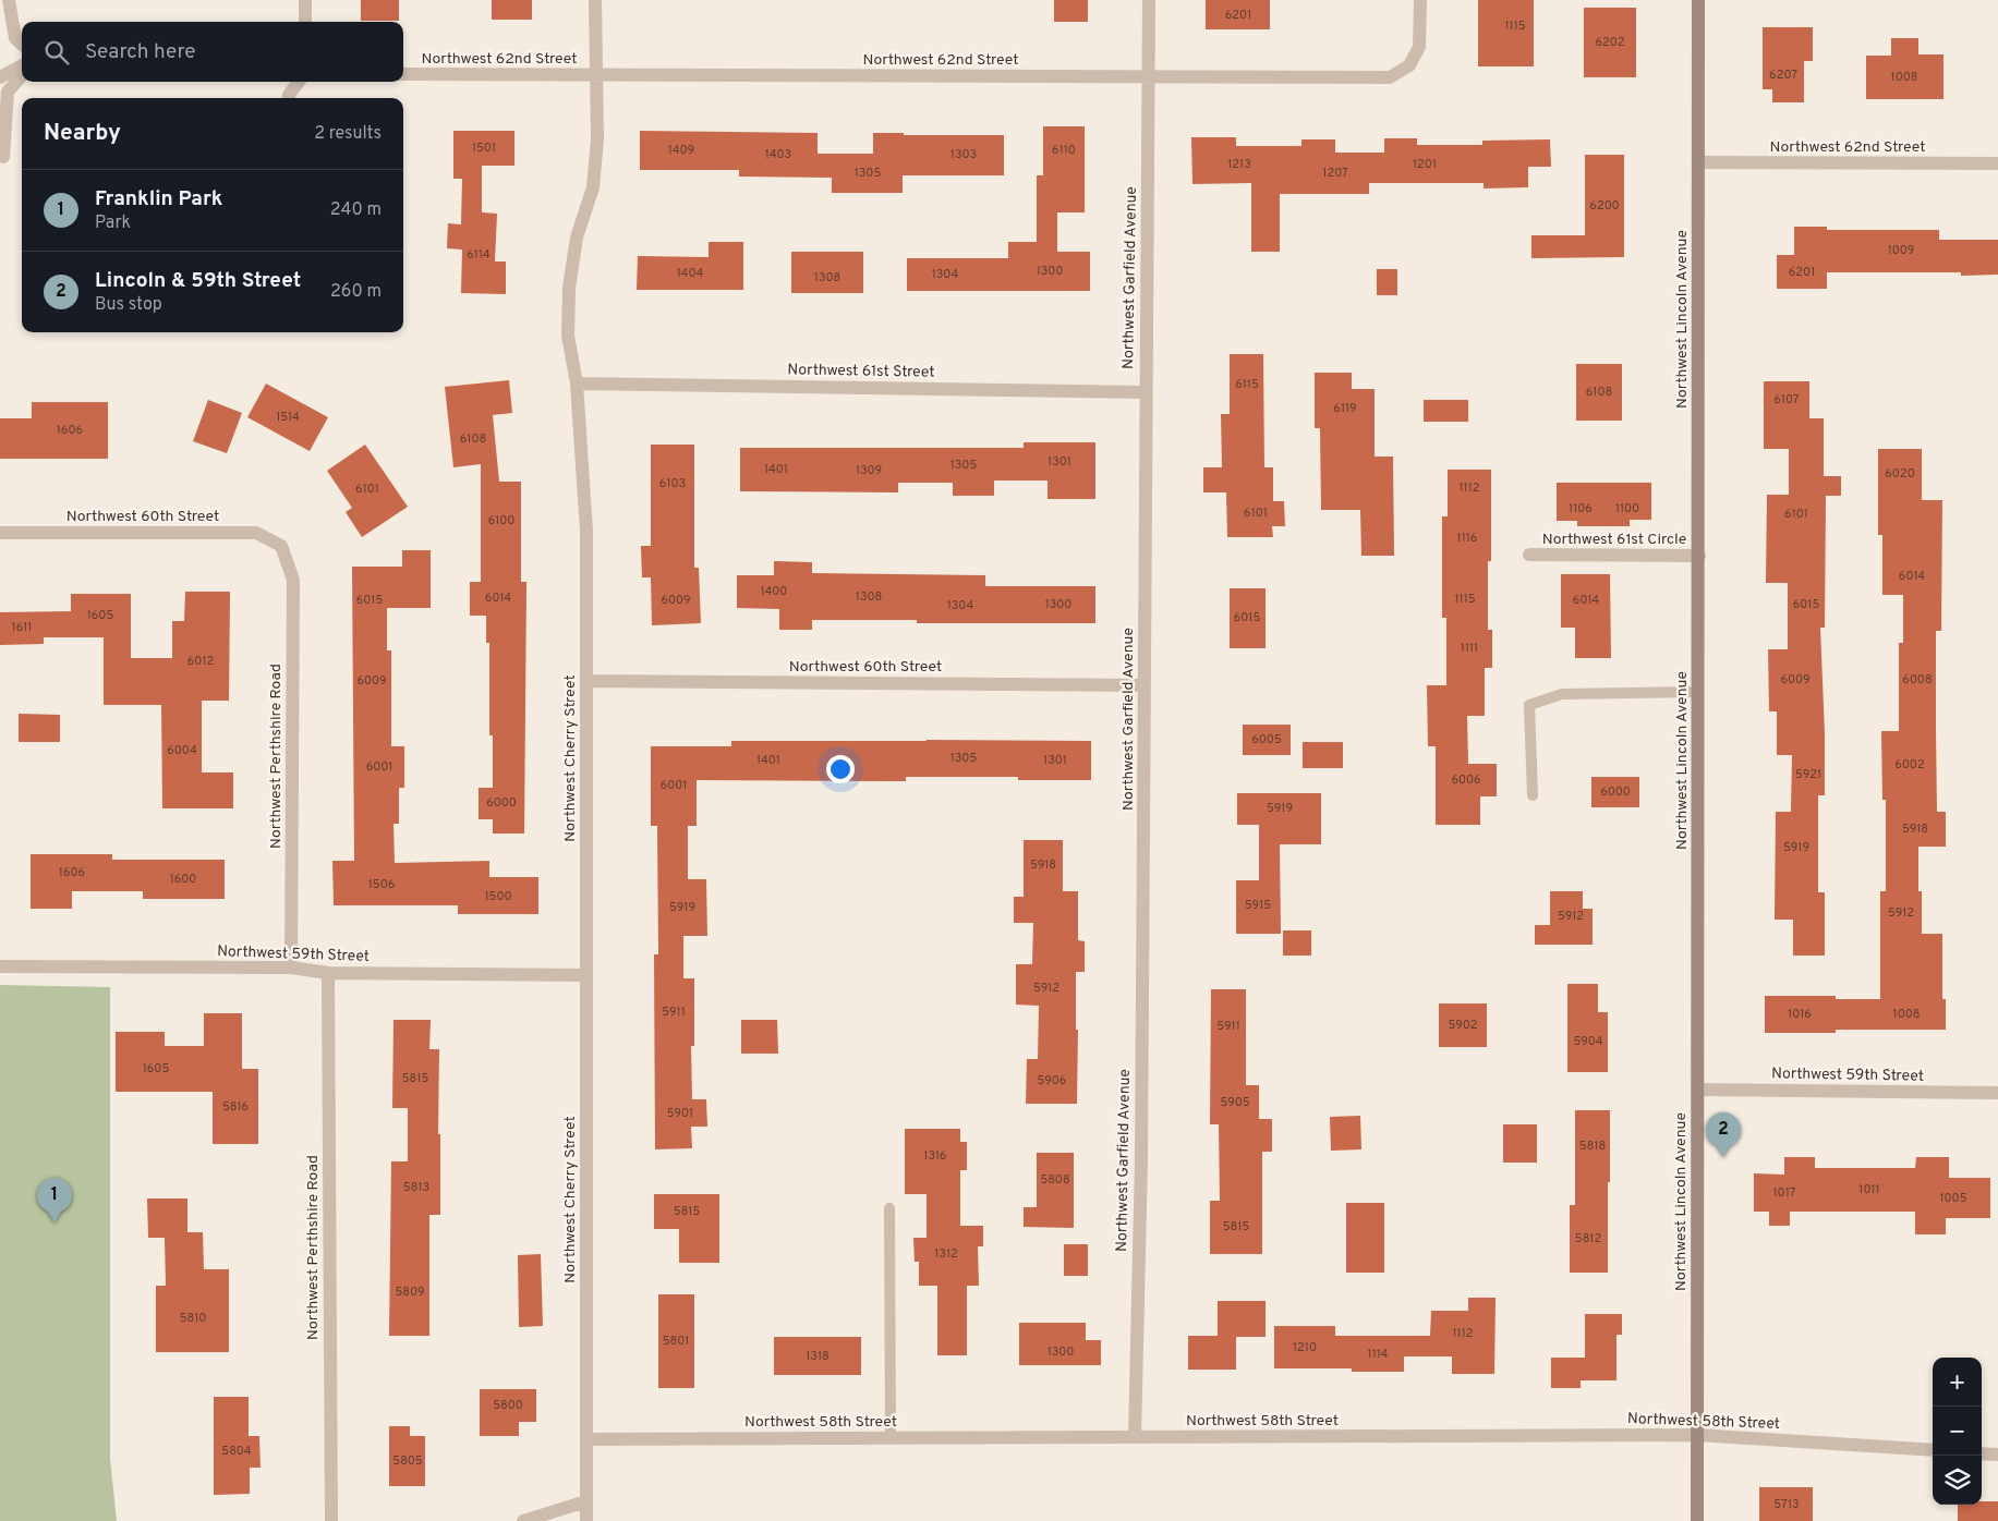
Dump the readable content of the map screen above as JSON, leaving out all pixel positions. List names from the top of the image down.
{
  "streets": {
    "street": [
      "Northwest 62nd Street",
      "Northwest Garfield Avenue",
      "Northwest Lincoln Avenue",
      "Northwest 61st Street",
      "Northwest 60th Street",
      "Northwest 61st Circle",
      "Northwest Perthshire Road",
      "Northwest Cherry Street",
      "Northwest 59th Street",
      "Northwest 58th Street"
    ]
  },
  "crossings": [
    ["Northwest 62nd Street", "Northwest Garfield Avenue"],
    ["Northwest 62nd Street", "Northwest Lincoln Avenue"],
    ["Northwest 62nd Street", "Northwest Cherry Street"],
    ["Northwest Garfield Avenue", "Northwest 61st Street"],
    ["Northwest Garfield Avenue", "Northwest 60th Street"],
    ["Northwest Garfield Avenue", "Northwest 58th Street"],
    ["Northwest Lincoln Avenue", "Northwest 61st Circle"],
    ["Northwest Lincoln Avenue", "Northwest 59th Street"],
    ["Northwest Lincoln Avenue", "Northwest 58th Street"],
    ["Northwest 61st Street", "Northwest Cherry Street"],
    ["Northwest 60th Street", "Northwest Perthshire Road"],
    ["Northwest 60th Street", "Northwest Cherry Street"],
    ["Northwest Perthshire Road", "Northwest 59th Street"],
    ["Northwest Cherry Street", "Northwest 59th Street"],
    ["Northwest Cherry Street", "Northwest 58th Street"]
  ],
  "house_numbers": [
    "6201",
    "1115",
    "6202",
    "6207",
    "1008",
    "1501",
    "1409",
    "6110",
    "1403",
    "1303",
    "1213",
    "1201",
    "1305",
    "1207",
    "6200",
    "1009",
    "6114",
    "1300",
    "6201",
    "1404",
    "1304",
    "1308",
    "6115",
    "6108",
    "6107",
    "6119",
    "1514",
    "1606",
    "6108",
    "1301",
    "1305",
    "1401",
    "1309",
    "6020",
    "6103",
    "1112",
    "6101",
    "1106",
    "1100",
    "6101",
    "6101",
    "6100",
    "1116",
    "6014",
    "1400",
    "1308",
    "6014",
    "1115",
    "6015",
    "6009",
    "6014",
    "1300",
    "6015",
    "1304",
    "1605",
    "6015",
    "1611",
    "1111",
    "6012",
    "6009",
    "6008",
    "6009",
    "6005",
    "6004",
    "1305",
    "1401",
    "1301",
    "6002",
    "6001",
    "5921",
    "6006",
    "6001",
    "6000",
    "6000",
    "5919",
    "5918",
    "5919",
    "5918",
    "1606",
    "1600",
    "1506",
    "1500",
    "5915",
    "5919",
    "5912",
    "5912",
    "5912",
    "5911",
    "1016",
    "1008",
    "5902",
    "5911",
    "5904",
    "1605",
    "5815",
    "5906",
    "5905",
    "5816",
    "5901",
    "5818",
    "1316",
    "5808",
    "5813",
    "1011",
    "1017",
    "1005",
    "5815",
    "5815",
    "5812",
    "1312",
    "5809",
    "5810",
    "1112",
    "5801",
    "1210",
    "1300",
    "1114",
    "1318",
    "5800",
    "5804",
    "5805",
    "5713"
  ],
  "page": {
    "search": "Search here",
    "heading": ["Nearby", "2 results"],
    "list": [
      {
        "mark": "1",
        "name": "Franklin Park",
        "note": "Park",
        "value": "240 m"
      },
      {
        "mark": "2",
        "name": "Lincoln & 59th Street",
        "note": "Bus stop",
        "value": "260 m"
      }
    ],
    "pins": ["2", "1"],
    "map_buttons": ["+", "−"]
  }
}
